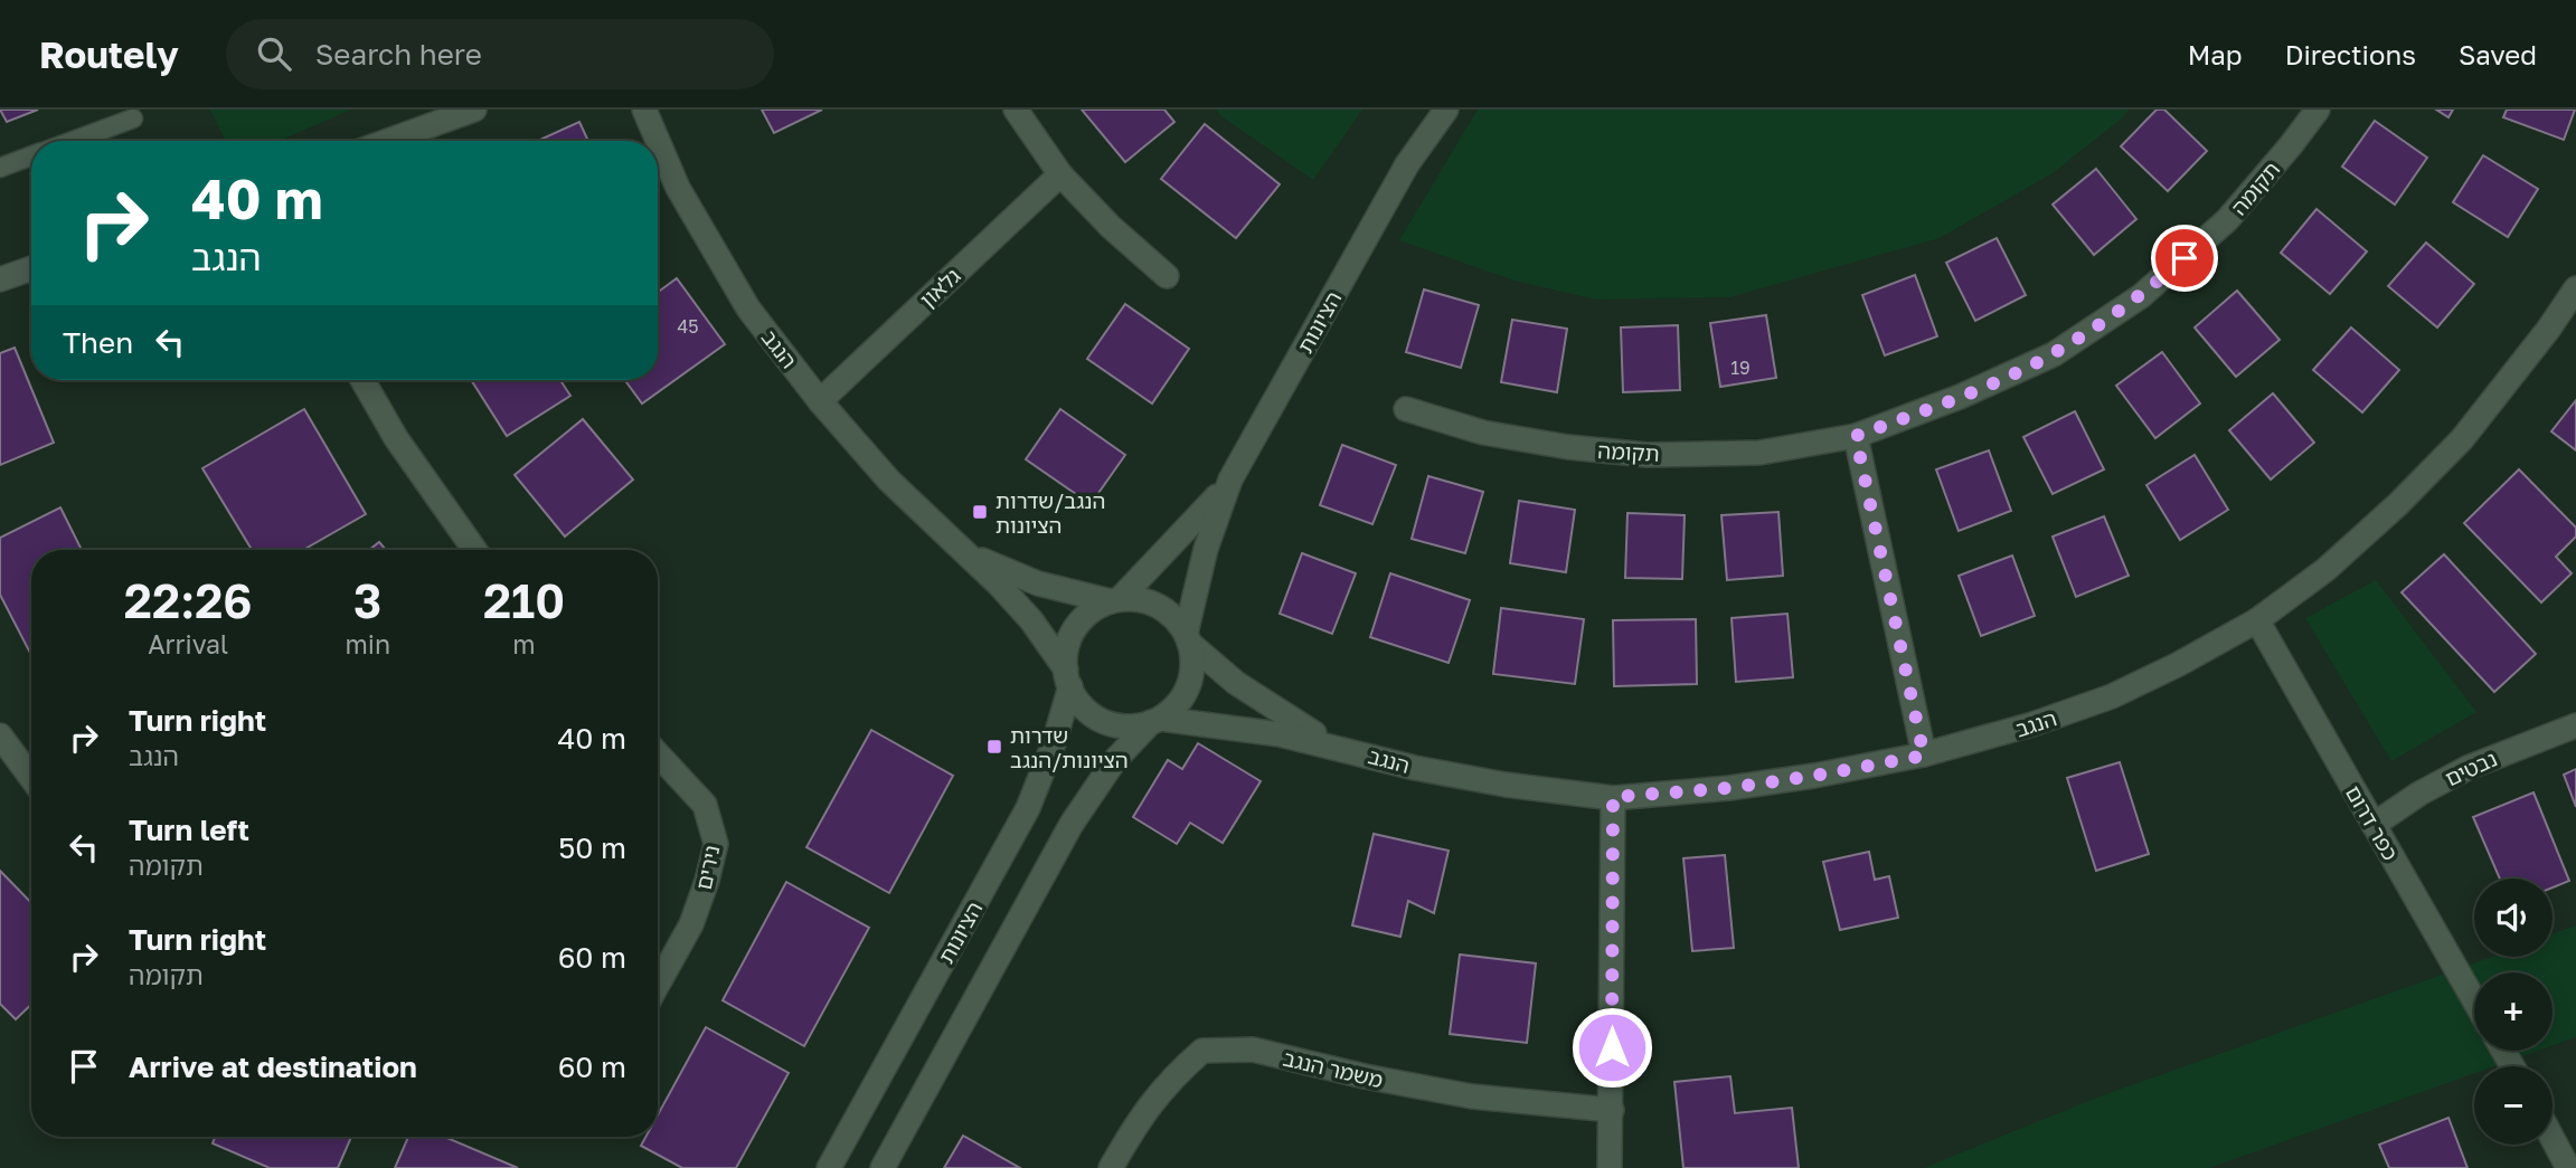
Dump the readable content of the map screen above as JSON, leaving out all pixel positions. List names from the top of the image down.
{
  "streets": {
    "street": [
      "תקומה",
      "גלאון",
      "הציונות",
      "הנגב",
      "נבטים",
      "כפר דרום",
      "נירים",
      "משמר הנגב"
    ]
  },
  "crossings": [
    ["גלאון", "הנגב"],
    ["הציונות", "הנגב"],
    ["הנגב", "כפר דרום"],
    ["נבטים", "כפר דרום"]
  ],
  "places": {
    "transit": ["הנגב/שדרות הציונות", "שדרות הציונות/הנגב"]
  },
  "house_numbers": ["45", "19"],
  "page": {
    "header": "Routely",
    "search": "Search here",
    "nav": ["Map", "Directions", "Saved"],
    "turn": ["40 m", "הנגב"],
    "then": "Then",
    "eta": [
      "22:26",
      "Arrival",
      "3",
      "min",
      "210",
      "m"
    ],
    "list": [
      {
        "name": "Turn right",
        "note": "הנגב",
        "value": "40 m"
      },
      {
        "name": "Turn left",
        "note": "תקומה",
        "value": "50 m"
      },
      {
        "name": "Turn right",
        "note": "תקומה",
        "value": "60 m"
      },
      {
        "name": "Arrive at destination",
        "value": "60 m"
      }
    ],
    "map_buttons": ["+", "−"]
  }
}
